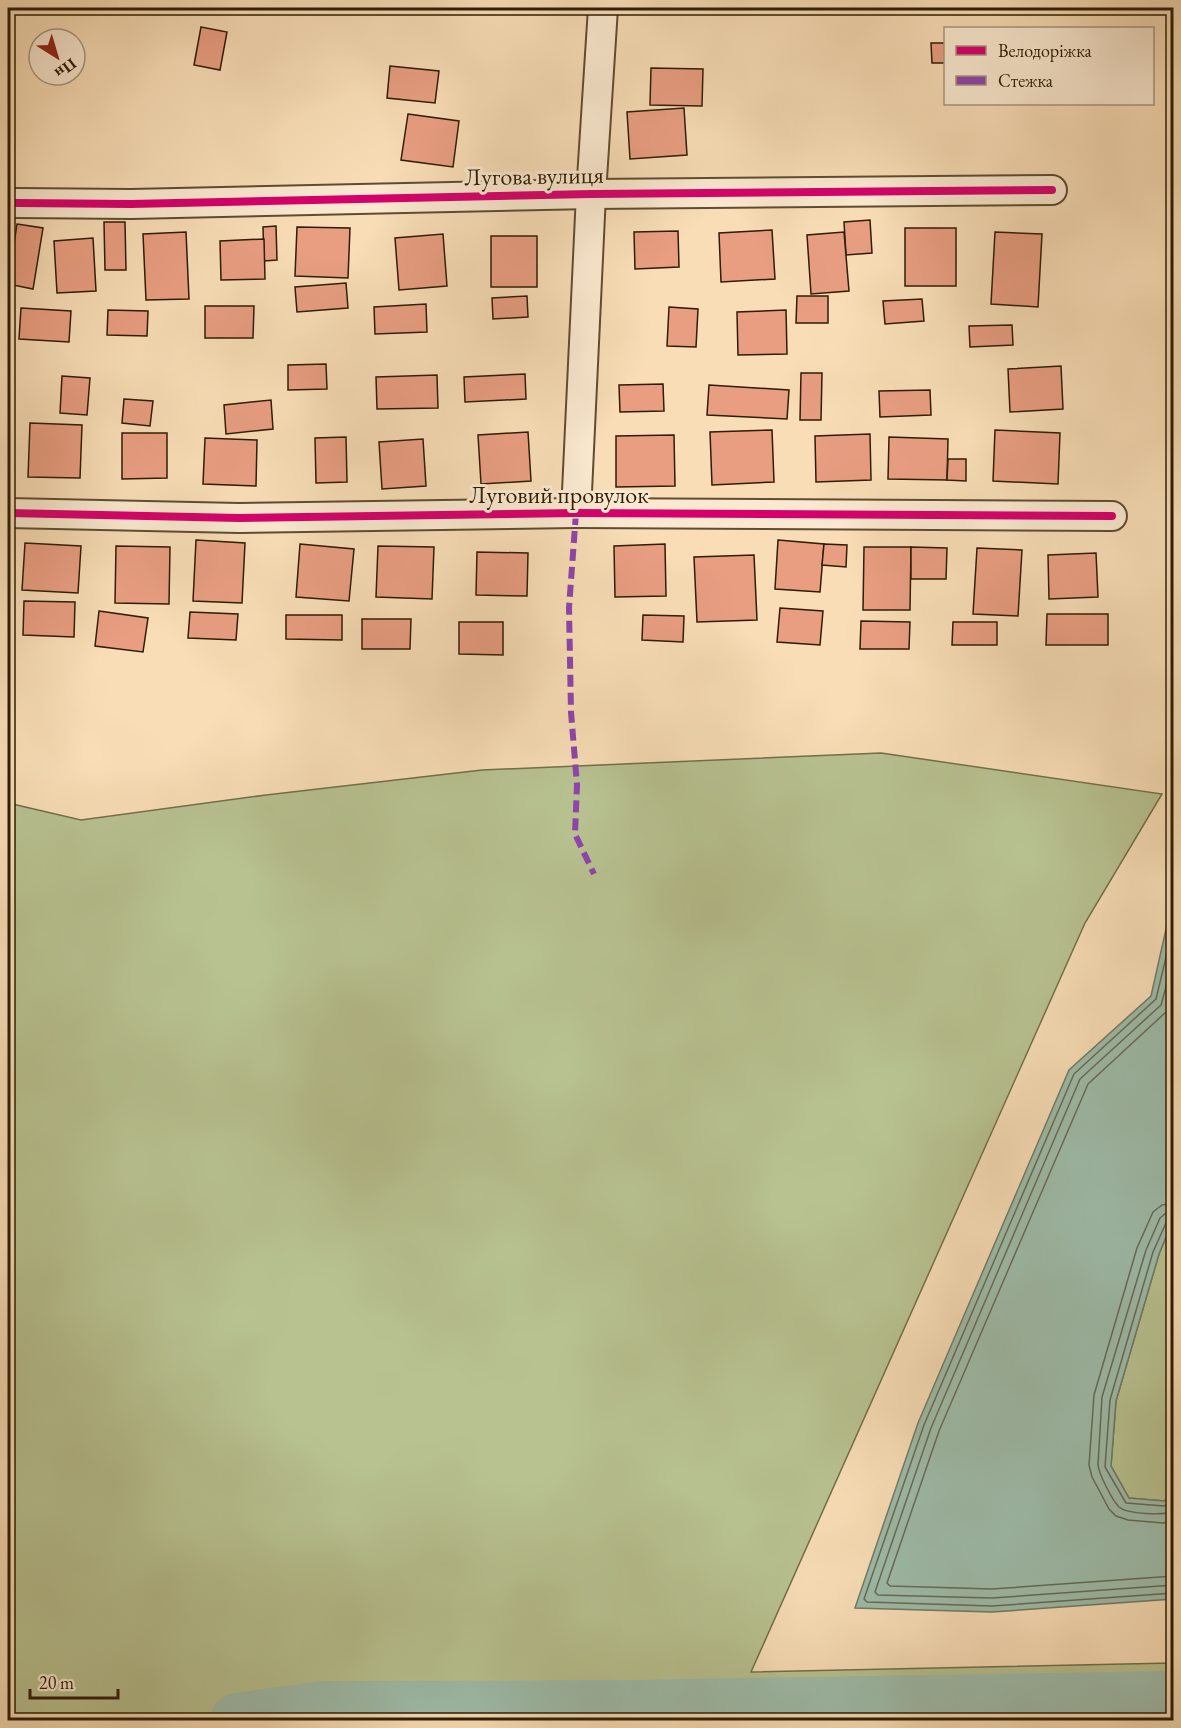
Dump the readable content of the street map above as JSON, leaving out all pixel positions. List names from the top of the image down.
{
  "streets": {
    "street": ["Лугова вулиця", "Луговий провулок"]
  },
  "legend": ["Велодоріжка", "Стежка"],
  "scale_bar": "20 m",
  "north": "bottom right"
}
